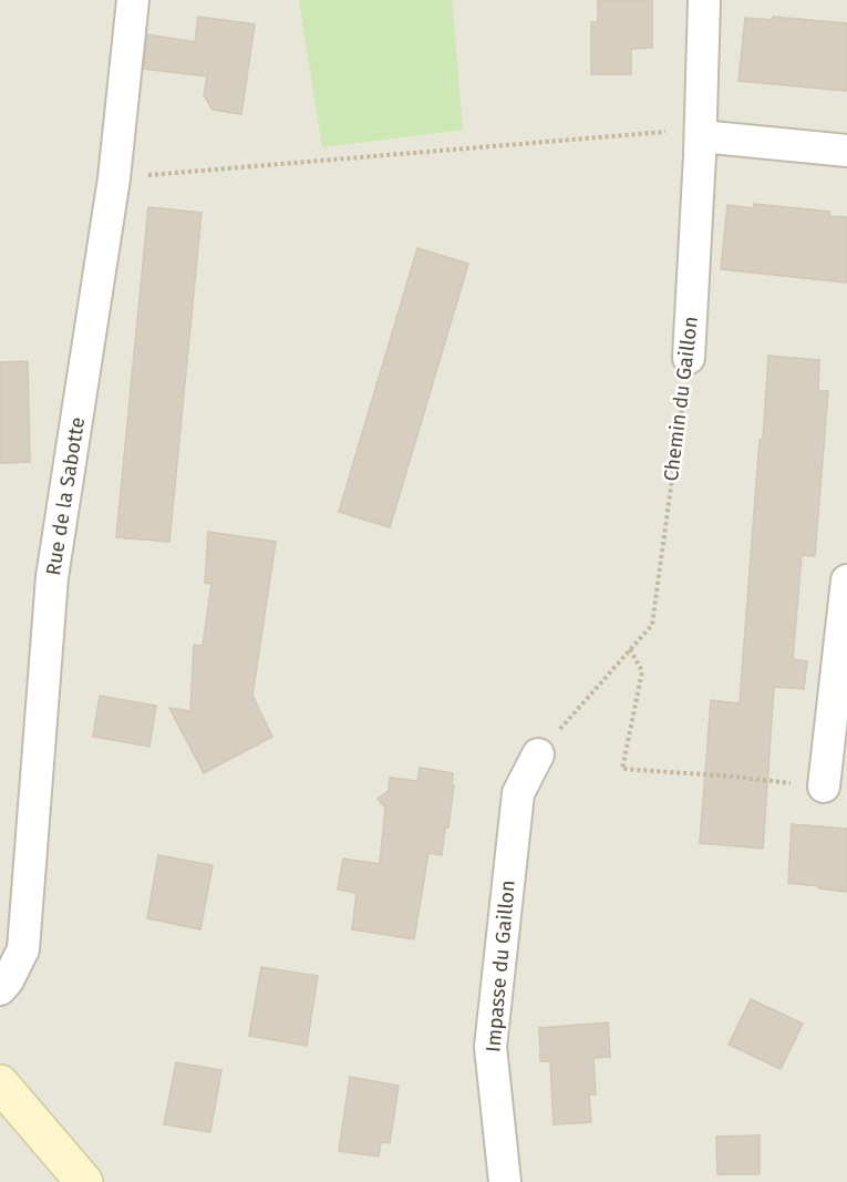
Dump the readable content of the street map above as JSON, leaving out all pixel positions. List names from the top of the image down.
{
  "streets": {
    "street": ["Chemin du Gaillon", "Rue de la Sabotte", "Impasse du Gaillon"]
  },
  "crossings": [
    ["Chemin du Gaillon", "Impasse du Gaillon"]
  ]
}
